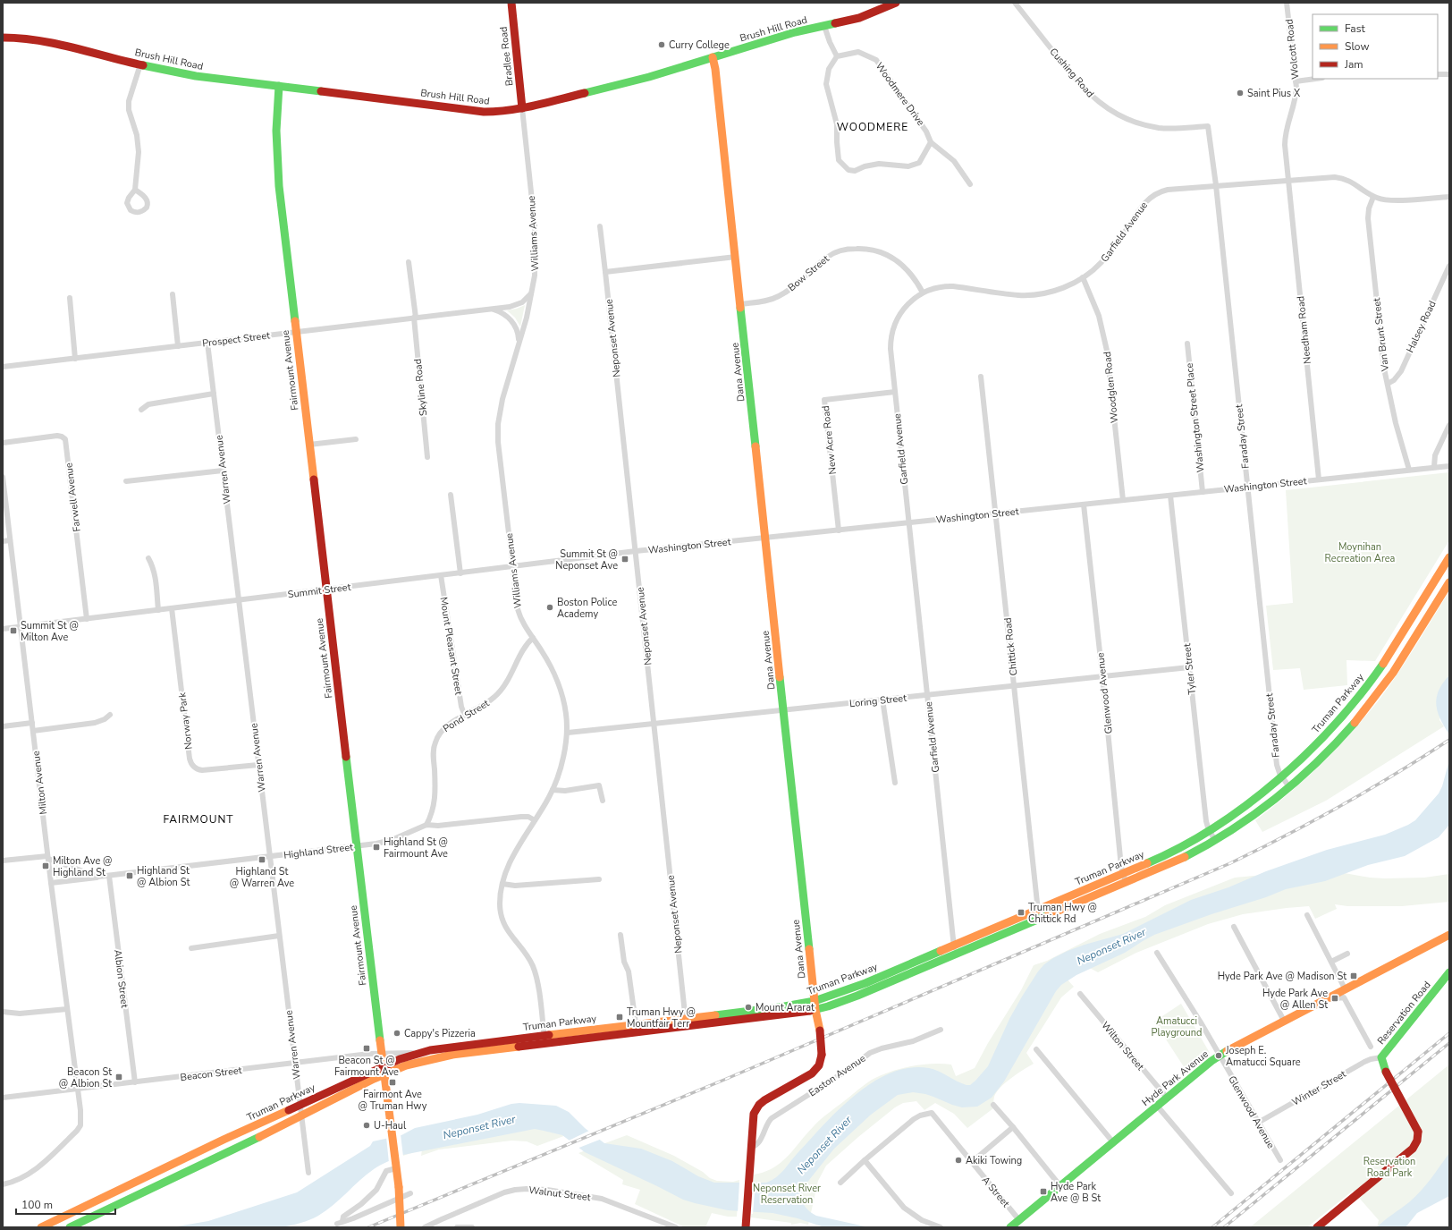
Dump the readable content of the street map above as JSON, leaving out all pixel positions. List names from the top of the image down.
{
  "streets": {
    "main road": [
      "Brush Hill Road",
      "Bradlee Road",
      "Fairmount Avenue",
      "Dana Avenue",
      "Truman Parkway",
      "Reservation Road",
      "Hyde Park Avenue"
    ],
    "street": [
      "Wolcott Road",
      "Cushing Road",
      "Woodmere Drive",
      "Garfield Avenue",
      "Williams Avenue",
      "Bow Street",
      "Halsey Road",
      "Needham Road",
      "Van Brunt Street",
      "Neponset Avenue",
      "Prospect Street",
      "Skyline Road",
      "Woodglen Road",
      "Washington Street Place",
      "Faraday Street",
      "New Acre Road",
      "Warren Avenue",
      "Washington Street",
      "Farwell Avenue",
      "Summit Street",
      "Mount Pleasant Street",
      "Chittick Road",
      "Tyler Street",
      "Glenwood Avenue",
      "Loring Street",
      "Pond Street",
      "Norway Park",
      "Milton Avenue",
      "Highland Street",
      "Albion Street",
      "Wilton Street",
      "Beacon Street",
      "Easton Avenue",
      "Winter Street",
      "A Street",
      "Walnut Street"
    ]
  },
  "crossings": [
    ["Brush Hill Road", "Bradlee Road"],
    ["Brush Hill Road", "Williams Avenue"],
    ["Brush Hill Road", "Fairmount Avenue"],
    ["Brush Hill Road", "Dana Avenue"],
    ["Wolcott Road", "Garfield Avenue"],
    ["Wolcott Road", "Needham Road"],
    ["Bradlee Road", "Williams Avenue"],
    ["Cushing Road", "Faraday Street"],
    ["Garfield Avenue", "Bow Street"],
    ["Garfield Avenue", "Needham Road"],
    ["Garfield Avenue", "Van Brunt Street"],
    ["Garfield Avenue", "Woodglen Road"],
    ["Garfield Avenue", "Faraday Street"],
    ["Garfield Avenue", "New Acre Road"],
    ["Garfield Avenue", "Washington Street"],
    ["Garfield Avenue", "Loring Street"],
    ["Garfield Avenue", "Truman Parkway"],
    ["Williams Avenue", "Prospect Street"],
    ["Williams Avenue", "Summit Street"],
    ["Williams Avenue", "Loring Street"],
    ["Williams Avenue", "Truman Parkway"],
    ["Williams Avenue", "Pond Street"],
    ["Williams Avenue", "Highland Street"],
    ["Bow Street", "Dana Avenue"],
    ["Halsey Road", "Van Brunt Street"],
    ["Needham Road", "Washington Street"],
    ["Van Brunt Street", "Washington Street"],
    ["Neponset Avenue", "Washington Street"],
    ["Neponset Avenue", "Summit Street"],
    ["Neponset Avenue", "Loring Street"],
    ["Neponset Avenue", "Truman Parkway"],
    ["Prospect Street", "Fairmount Avenue"],
    ["Prospect Street", "Skyline Road"],
    ["Prospect Street", "Warren Avenue"],
    ["Fairmount Avenue", "Summit Street"],
    ["Fairmount Avenue", "Truman Parkway"],
    ["Fairmount Avenue", "Highland Street"],
    ["Fairmount Avenue", "Beacon Street"],
    ["Dana Avenue", "Washington Street"],
    ["Dana Avenue", "Loring Street"],
    ["Dana Avenue", "Truman Parkway"],
    ["Dana Avenue", "Easton Avenue"],
    ["Woodglen Road", "Washington Street"],
    ["Washington Street Place", "Washington Street"],
    ["Faraday Street", "Washington Street"],
    ["Faraday Street", "Truman Parkway"],
    ["New Acre Road", "Washington Street"],
    ["Warren Avenue", "Summit Street"],
    ["Warren Avenue", "Truman Parkway"],
    ["Warren Avenue", "Norway Park"],
    ["Warren Avenue", "Highland Street"],
    ["Warren Avenue", "Beacon Street"],
    ["Washington Street", "Summit Street"],
    ["Washington Street", "Chittick Road"],
    ["Washington Street", "Tyler Street"],
    ["Washington Street", "Glenwood Avenue"],
    ["Farwell Avenue", "Summit Street"],
    ["Summit Street", "Mount Pleasant Street"],
    ["Summit Street", "Norway Park"],
    ["Summit Street", "Milton Avenue"],
    ["Mount Pleasant Street", "Pond Street"],
    ["Chittick Road", "Loring Street"],
    ["Chittick Road", "Truman Parkway"],
    ["Tyler Street", "Loring Street"],
    ["Tyler Street", "Truman Parkway"],
    ["Glenwood Avenue", "Loring Street"],
    ["Glenwood Avenue", "Truman Parkway"],
    ["Glenwood Avenue", "Hyde Park Avenue"],
    ["Glenwood Avenue", "Winter Street"],
    ["Truman Parkway", "Beacon Street"],
    ["Pond Street", "Highland Street"],
    ["Milton Avenue", "Highland Street"],
    ["Milton Avenue", "Beacon Street"],
    ["Highland Street", "Albion Street"],
    ["Albion Street", "Beacon Street"],
    ["Reservation Road", "Winter Street"],
    ["Wilton Street", "Hyde Park Avenue"],
    ["Hyde Park Avenue", "A Street"]
  ],
  "districts": ["WOODMERE", "FAIRMOUNT"],
  "water": ["Neponset River"],
  "parks": [
    "Moynihan Recreation Area",
    "Amatucci Playground",
    "Reservation Road Park",
    "Neponset River Reservation"
  ],
  "places": {
    "other": [
      "Curry College",
      "Saint Pius X",
      "Boston Police Academy",
      "Mount Ararat",
      "Cappy's Pizzeria",
      "Joseph E. Amatucci Square",
      "U-Haul",
      "Akiki Towing"
    ],
    "transit": [
      "Summit St @ Neponset Ave",
      "Summit St @ Milton Ave",
      "Highland St @ Fairmount Ave",
      "Highland St @ Warren Ave",
      "Milton Ave @ Highland St",
      "Highland St @ Albion St",
      "Truman Hwy @ Chittick Rd",
      "Hyde Park Ave @ Madison St",
      "Hyde Park Ave @ Allen St",
      "Truman Hwy @ Mountfair Terr",
      "Beacon St @ Fairmount Ave",
      "Beacon St @ Albion St",
      "Fairmont Ave @ Truman Hwy",
      "Hyde Park Ave @ B St"
    ]
  },
  "legend": ["Fast", "Slow", "Jam"],
  "scale_bar": "100 m"
}
